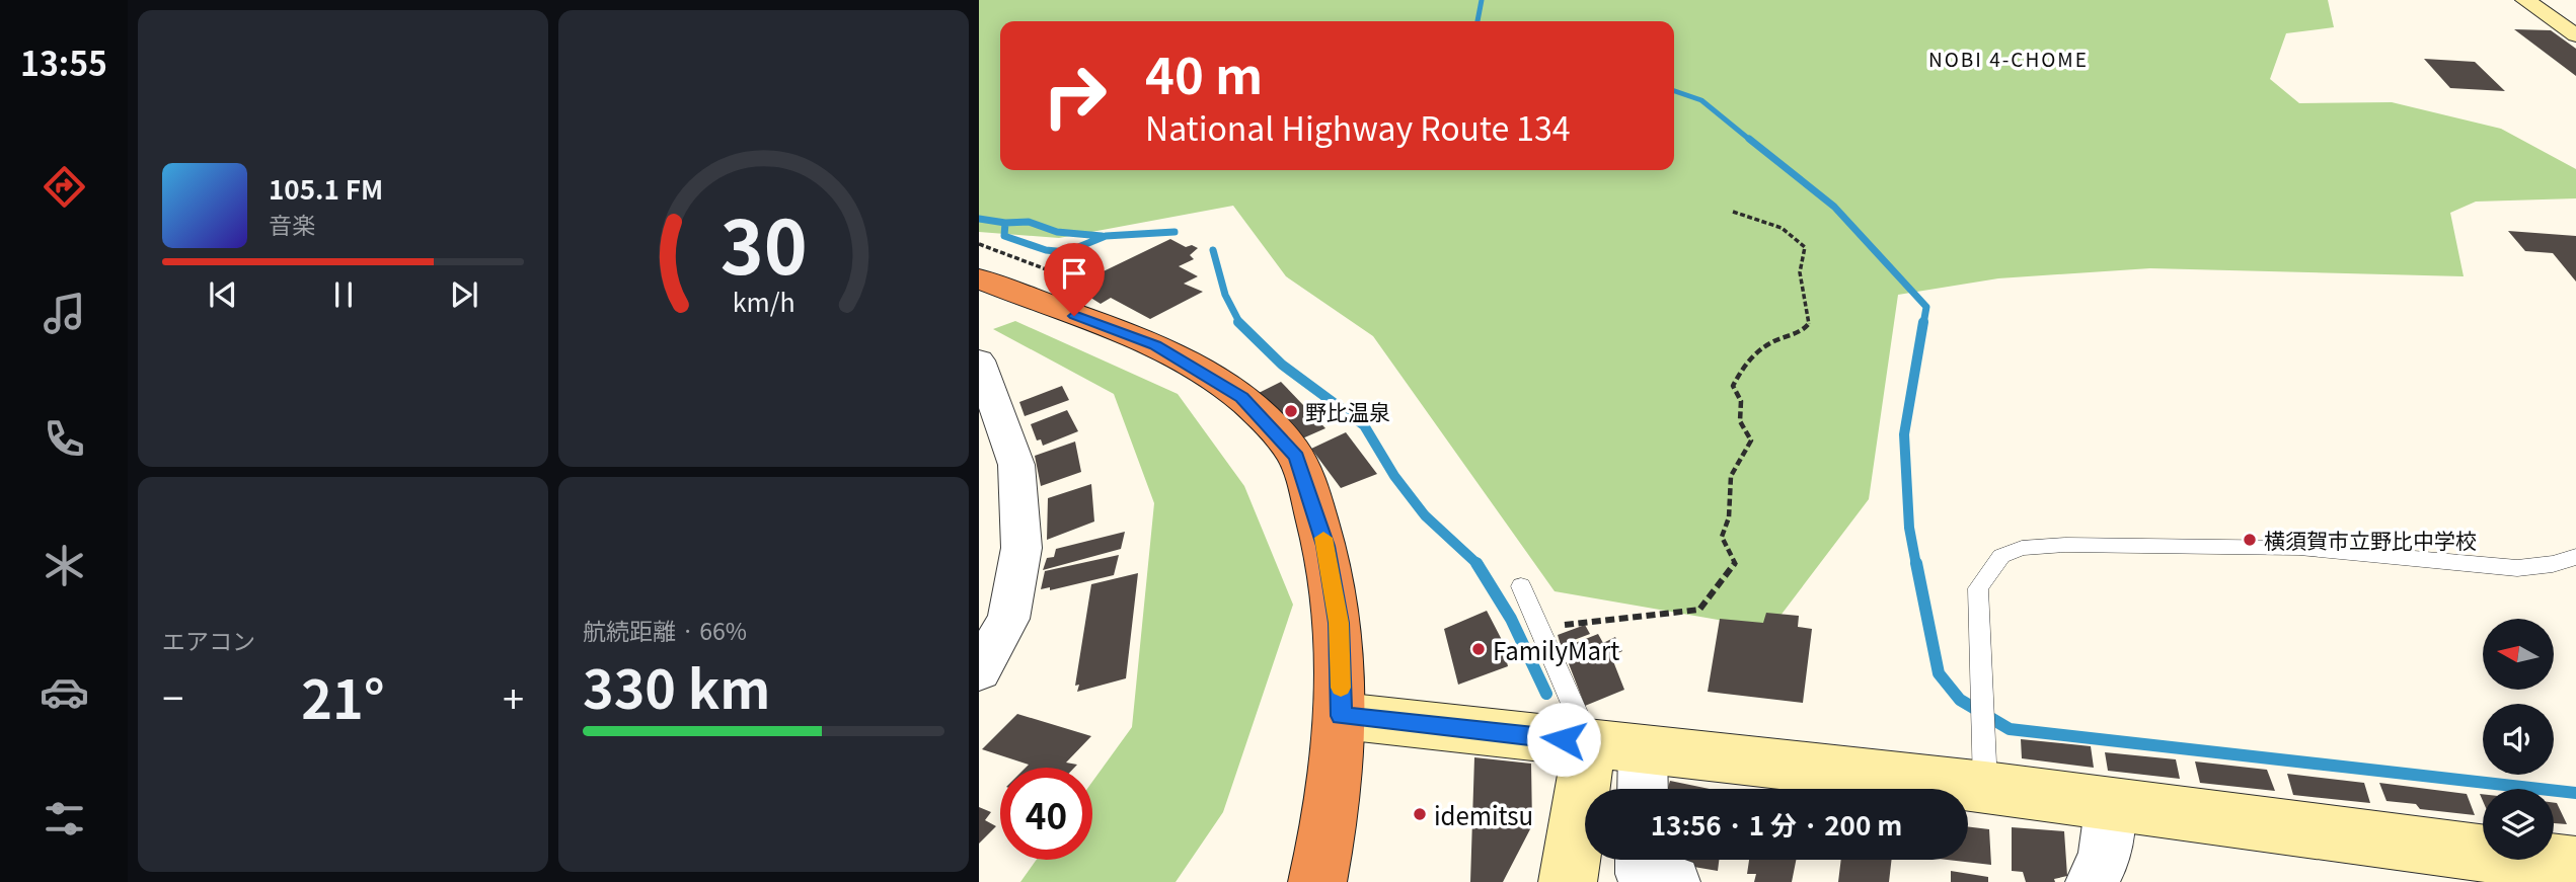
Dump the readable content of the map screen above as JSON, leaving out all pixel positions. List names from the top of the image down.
{
  "districts": ["NOBI 4-CHOME"],
  "places": [
    "野比温泉",
    "横須賀市立野比中学校",
    "FamilyMart",
    "idemitsu"
  ],
  "north": "left",
  "page": {
    "tabs": "13:55",
    "turn": ["40 m", "National Highway Route 134"],
    "song": ["105.1 FM", "音楽"],
    "tile": [
      "エアコン",
      ["航続距離 · 66%", "330 km"]
    ],
    "heat": ["−", "21°", "+"],
    "limit": "40",
    "trip": "13:56 · 1 分 · 200 m",
    "gauge": ["30", "km/h"]
  }
}
